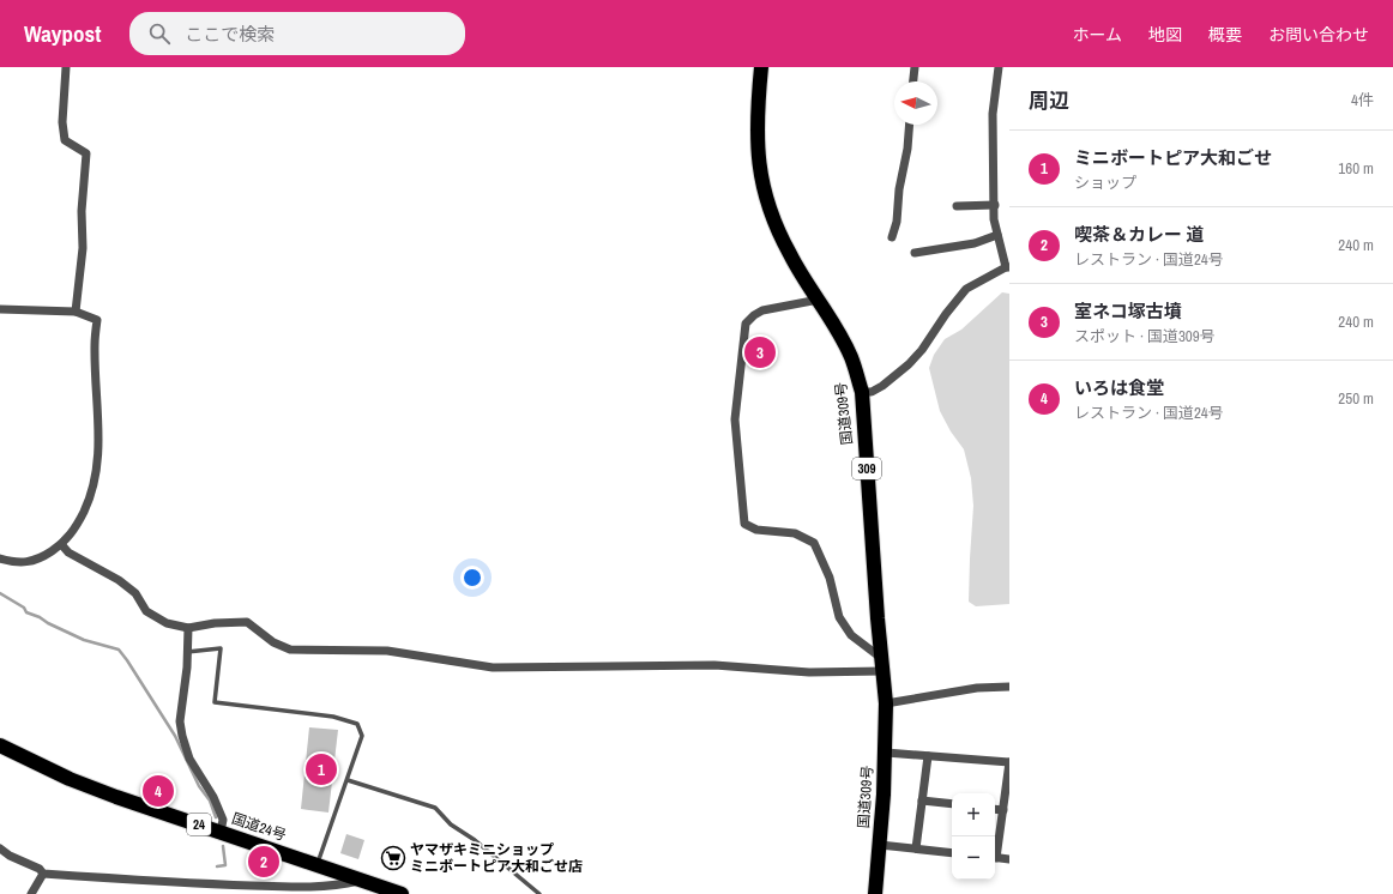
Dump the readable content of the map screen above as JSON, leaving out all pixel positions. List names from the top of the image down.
{
  "streets": {
    "highway": [
      "国道309号",
      "309",
      "24",
      "国道24号"
    ]
  },
  "places": {
    "supermarket": ["ヤマザキミニショップ ミニボートピア大和ごせ店"]
  },
  "north": "left",
  "page": {
    "header": "Waypost",
    "search": "ここで検索",
    "nav": [
      "ホーム",
      "地図",
      "概要",
      "お問い合わせ"
    ],
    "heading": ["周辺", "4件"],
    "list": [
      {
        "mark": "1",
        "name": "ミニボートピア大和ごせ",
        "note": "ショップ",
        "value": "160 m"
      },
      {
        "mark": "2",
        "name": "喫茶＆カレー 道",
        "note": "レストラン · 国道24号",
        "value": "240 m"
      },
      {
        "mark": "3",
        "name": "室ネコ塚古墳",
        "note": "スポット · 国道309号",
        "value": "240 m"
      },
      {
        "mark": "4",
        "name": "いろは食堂",
        "note": "レストラン · 国道24号",
        "value": "250 m"
      }
    ],
    "pins": [
      "3",
      "1",
      "4",
      "2"
    ],
    "map_buttons": ["+", "−"]
  }
}
